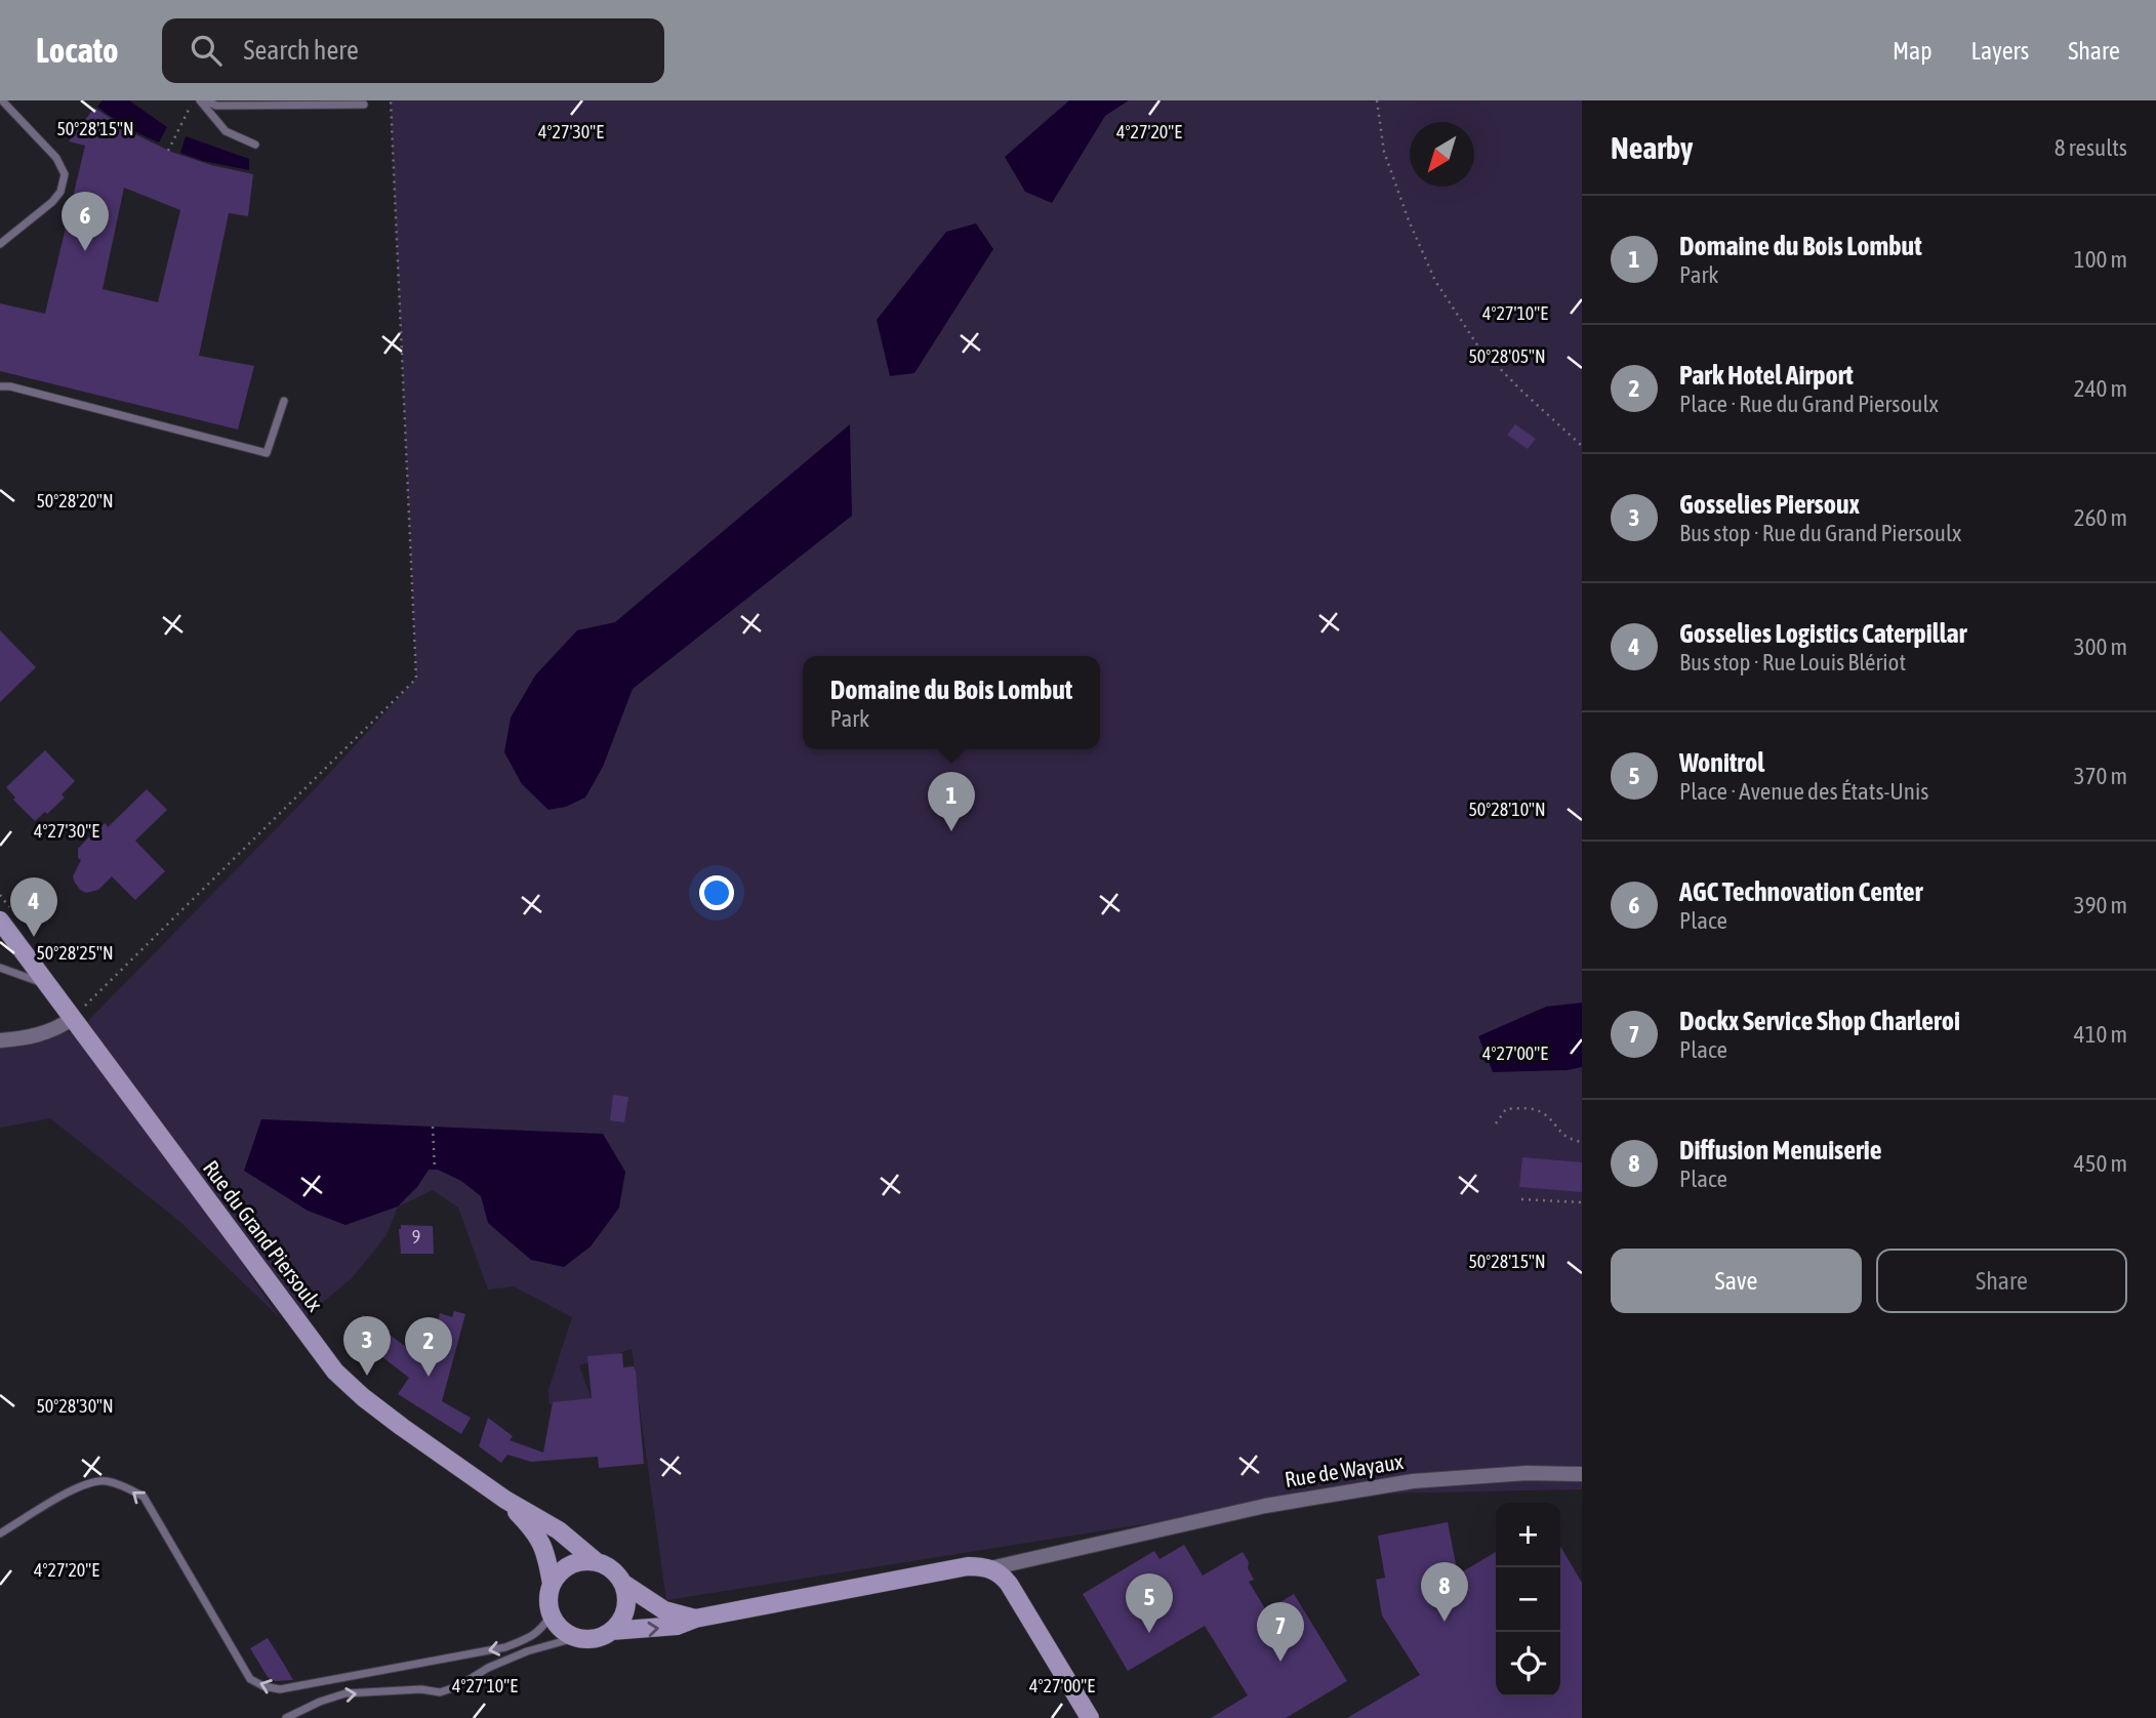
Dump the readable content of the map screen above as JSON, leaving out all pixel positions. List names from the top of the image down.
{
  "streets": {
    "street": ["Rue du Grand Piersoulx", "Rue de Wayaux"]
  },
  "house_numbers": ["9"],
  "north": "bottom left",
  "page": {
    "header": "Locato",
    "search": "Search here",
    "nav": ["Map", "Layers", "Share"],
    "heading": ["Nearby", "8 results"],
    "pins": [
      "6",
      "1",
      "4",
      "3",
      "2",
      "8",
      "5",
      "7"
    ],
    "list": [
      {
        "mark": "1",
        "name": "Domaine du Bois Lombut",
        "note": "Park",
        "value": "100 m"
      },
      {
        "mark": "2",
        "name": "Park Hotel Airport",
        "note": "Place · Rue du Grand Piersoulx",
        "value": "240 m"
      },
      {
        "mark": "3",
        "name": "Gosselies Piersoux",
        "note": "Bus stop · Rue du Grand Piersoulx",
        "value": "260 m"
      },
      {
        "mark": "4",
        "name": "Gosselies Logistics Caterpillar",
        "note": "Bus stop · Rue Louis Blériot",
        "value": "300 m"
      },
      {
        "mark": "5",
        "name": "Wonitrol",
        "note": "Place · Avenue des États-Unis",
        "value": "370 m"
      },
      {
        "mark": "6",
        "name": "AGC Technovation Center",
        "note": "Place",
        "value": "390 m"
      },
      {
        "mark": "7",
        "name": "Dockx Service Shop Charleroi",
        "note": "Place",
        "value": "410 m"
      },
      {
        "mark": "8",
        "name": "Diffusion Menuiserie",
        "note": "Place",
        "value": "450 m"
      }
    ],
    "popup": ["Domaine du Bois Lombut", "Park"],
    "buttons": ["Save", "Share"],
    "map_buttons": ["+", "−"]
  },
  "coordinates": [
    "50°28'15\"N",
    "4°27'30\"E",
    "4°27'20\"E",
    "4°27'10\"E",
    "50°28'05\"N",
    "50°28'20\"N",
    "50°28'10\"N",
    "50°28'25\"N",
    "4°27'00\"E",
    "50°28'30\"N"
  ]
}
